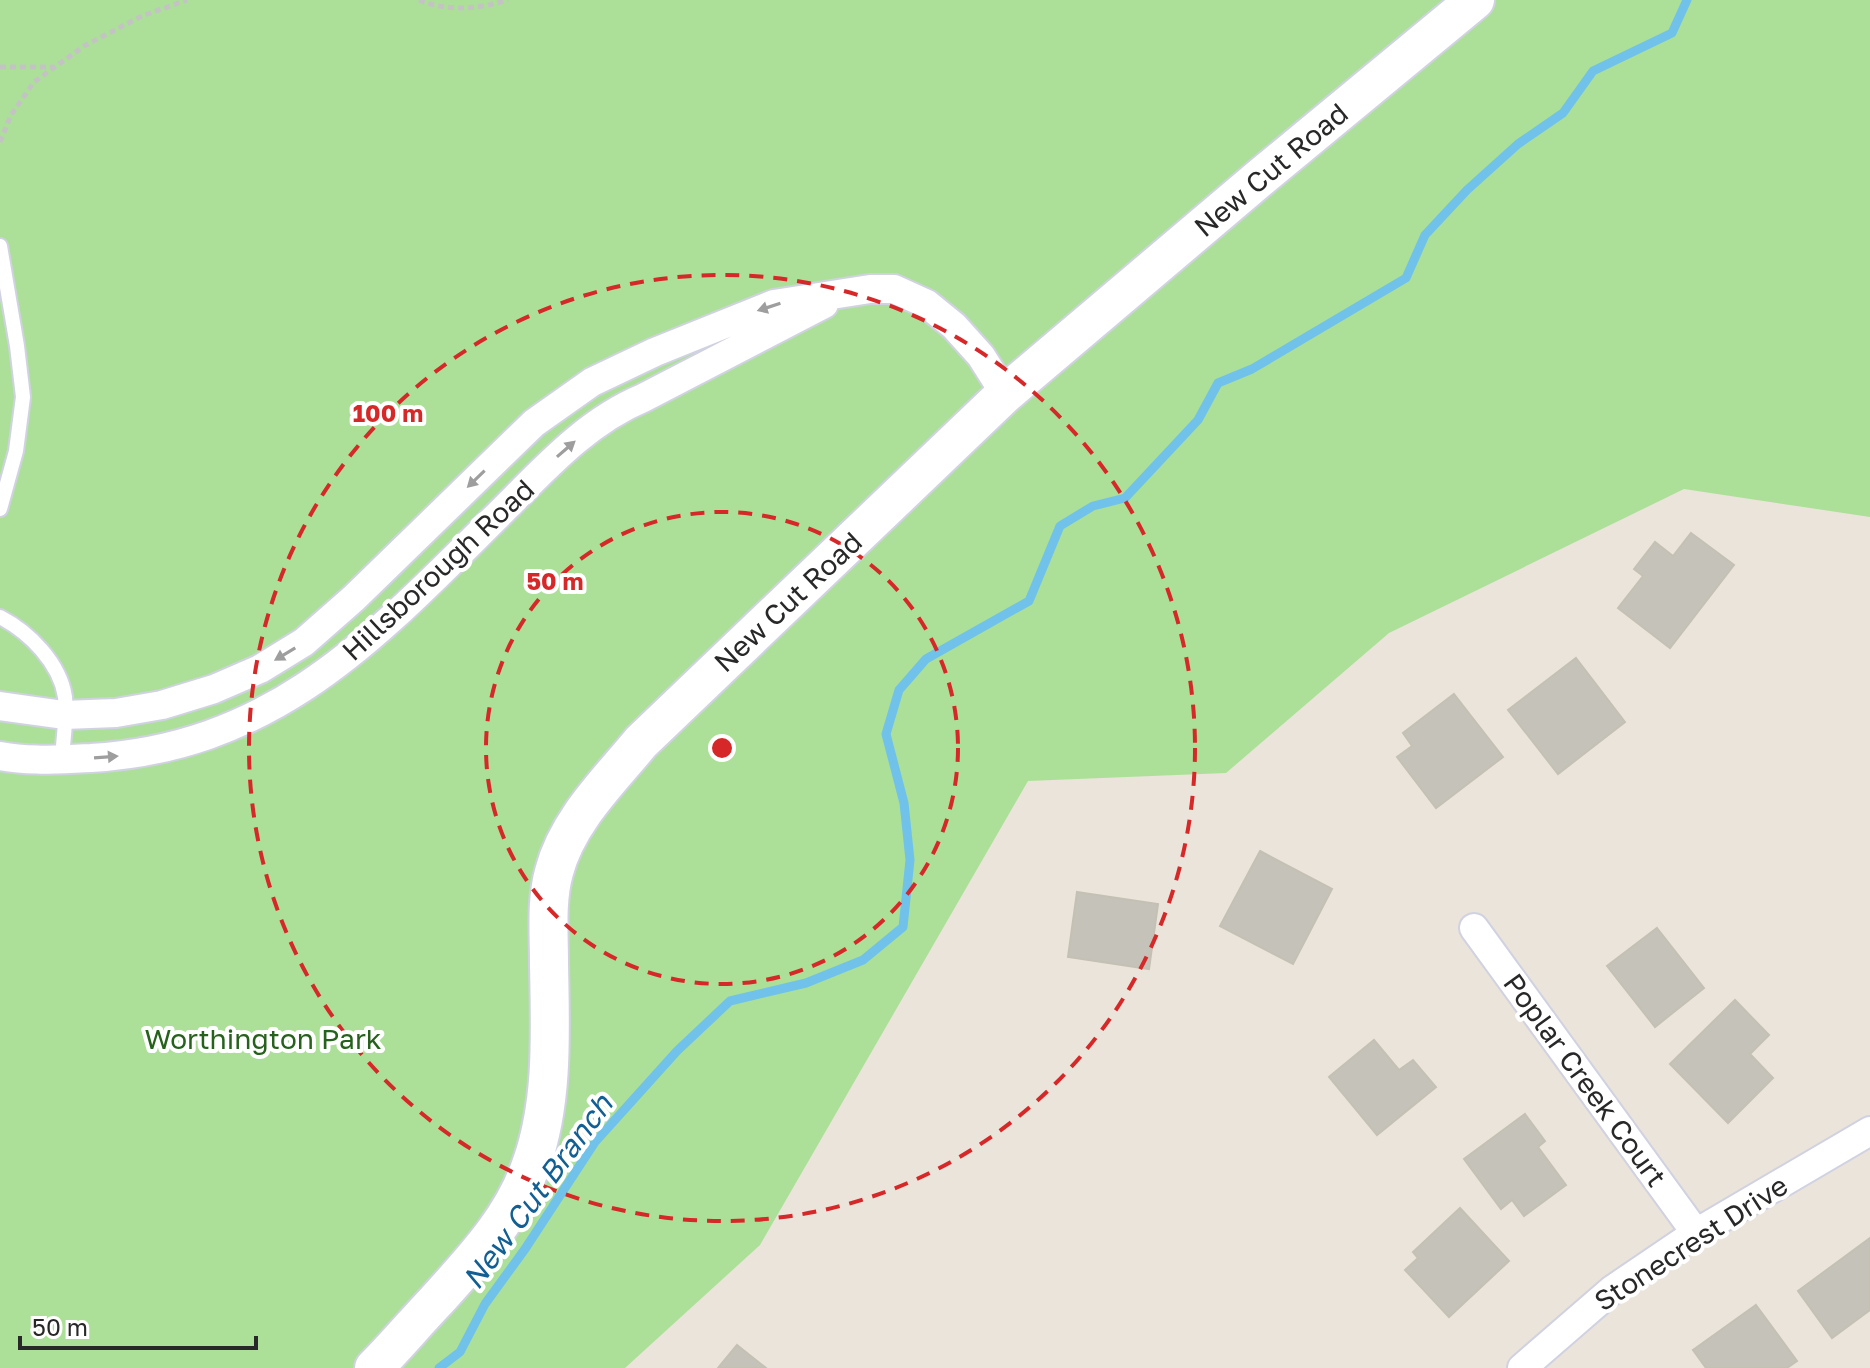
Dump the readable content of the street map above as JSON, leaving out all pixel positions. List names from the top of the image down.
{
  "streets": {
    "street": [
      "New Cut Road",
      "Hillsborough Road",
      "Poplar Creek Court",
      "Stonecrest Drive"
    ]
  },
  "crossings": [
    ["New Cut Road", "Hillsborough Road"],
    ["Poplar Creek Court", "Stonecrest Drive"]
  ],
  "water": ["New Cut Branch"],
  "parks": ["Worthington Park"],
  "scale_bar": "50 m",
  "rings": ["100 m", "50 m"]
}
